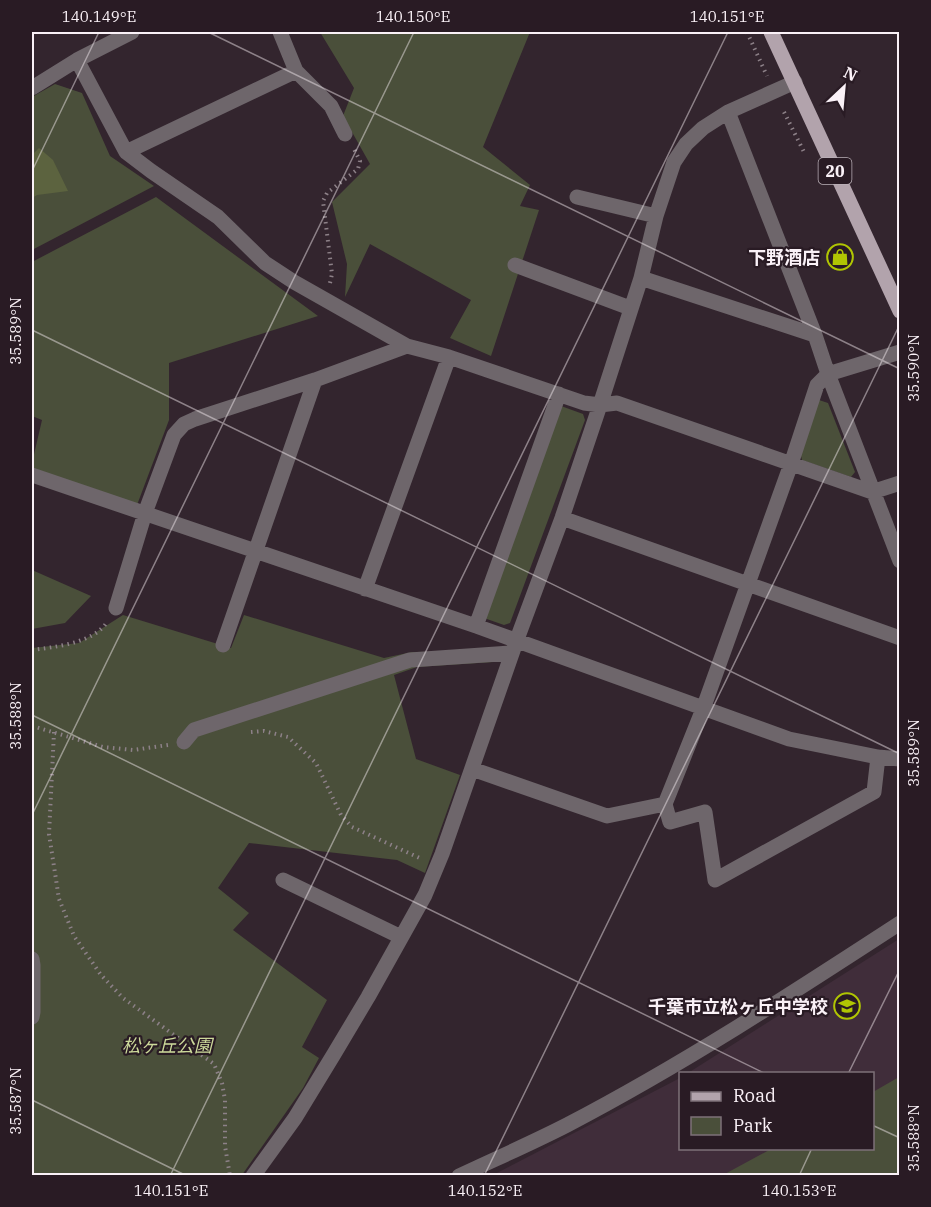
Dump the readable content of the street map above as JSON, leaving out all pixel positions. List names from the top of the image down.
{
  "streets": {
    "main road": ["20"]
  },
  "parks": ["松ヶ丘公園"],
  "places": {
    "shop": ["下野酒店"],
    "school or university": ["千葉市立松ヶ丘中学校"]
  },
  "legend": ["Road", "Park"],
  "north": "top right",
  "coordinates": [
    "140.149°E",
    "140.150°E",
    "140.151°E",
    "35.589°N",
    "35.590°N",
    "35.588°N",
    "35.587°N",
    "140.152°E",
    "140.153°E"
  ]
}
